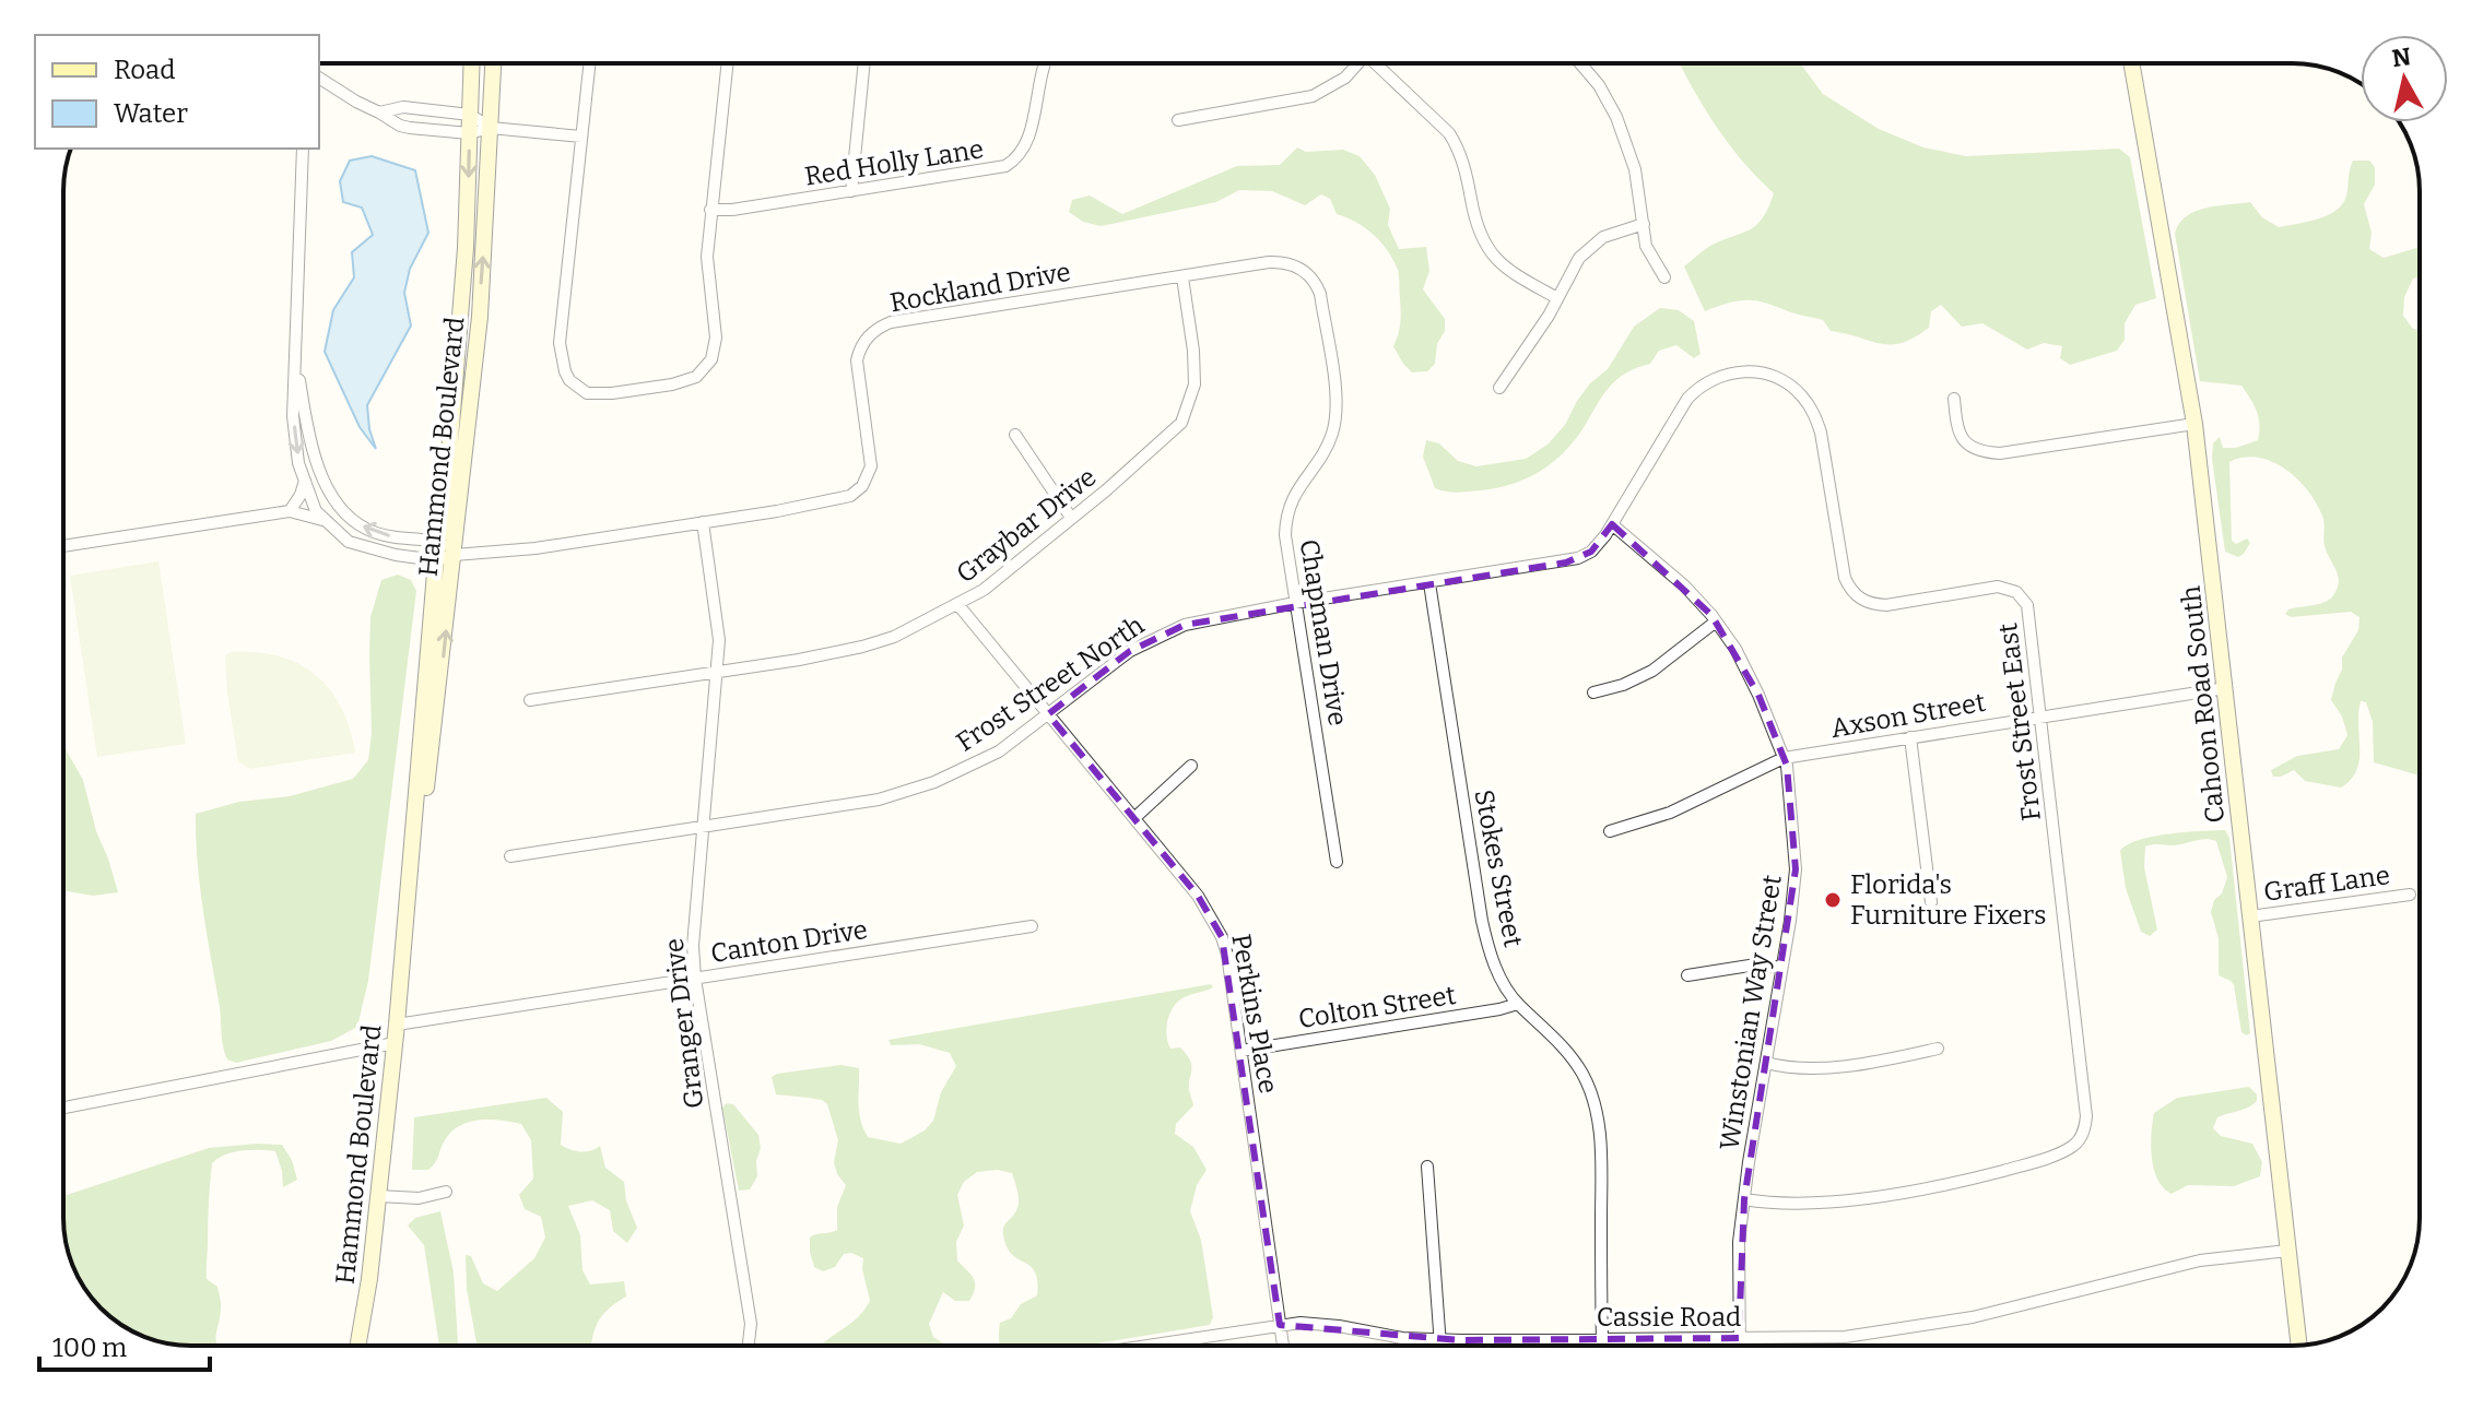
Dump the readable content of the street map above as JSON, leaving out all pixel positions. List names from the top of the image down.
{
  "streets": {
    "street": [
      "Red Holly Lane",
      "Rockland Drive",
      "Hammond Boulevard",
      "Graybar Drive",
      "Chapman Drive",
      "Frost Street North",
      "Cahoon Road South",
      "Axson Street",
      "Frost Street East",
      "Stokes Street",
      "Graff Lane",
      "Canton Drive",
      "Colton Street",
      "Winstonian Way Street",
      "Perkins Place",
      "Granger Drive",
      "Cassie Road"
    ]
  },
  "crossings": [
    ["Rockland Drive", "Hammond Boulevard"],
    ["Rockland Drive", "Graybar Drive"],
    ["Rockland Drive", "Chapman Drive"],
    ["Rockland Drive", "Granger Drive"],
    ["Hammond Boulevard", "Canton Drive"],
    ["Graybar Drive", "Perkins Place"],
    ["Graybar Drive", "Granger Drive"],
    ["Chapman Drive", "Frost Street North"],
    ["Frost Street North", "Frost Street East"],
    ["Frost Street North", "Stokes Street"],
    ["Frost Street North", "Winstonian Way Street"],
    ["Frost Street North", "Perkins Place"],
    ["Frost Street North", "Granger Drive"],
    ["Cahoon Road South", "Axson Street"],
    ["Cahoon Road South", "Graff Lane"],
    ["Cahoon Road South", "Cassie Road"],
    ["Axson Street", "Frost Street East"],
    ["Axson Street", "Winstonian Way Street"],
    ["Frost Street East", "Winstonian Way Street"],
    ["Stokes Street", "Colton Street"],
    ["Stokes Street", "Cassie Road"],
    ["Canton Drive", "Granger Drive"],
    ["Colton Street", "Perkins Place"],
    ["Winstonian Way Street", "Cassie Road"],
    ["Perkins Place", "Cassie Road"]
  ],
  "places": ["Florida's Furniture Fixers"],
  "legend": ["Road", "Water"],
  "scale_bar": "100 m",
  "north": "top"
}
